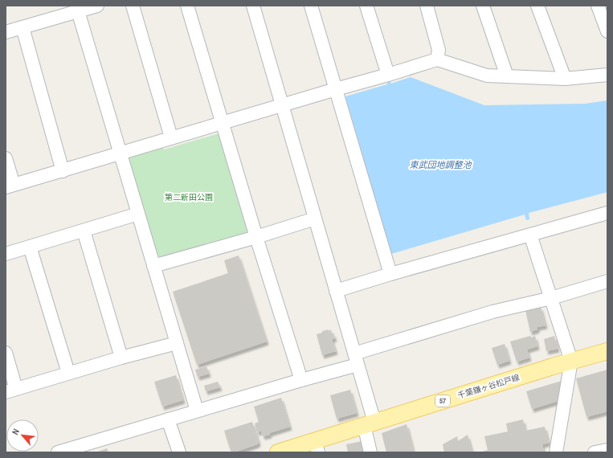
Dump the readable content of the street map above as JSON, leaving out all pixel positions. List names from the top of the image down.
{
  "streets": {
    "main road": ["千葉鎌ヶ谷松戸線", "57"]
  },
  "water": ["東武団地調整池"],
  "parks": ["第二新田公園"],
  "north": "top left"
}
